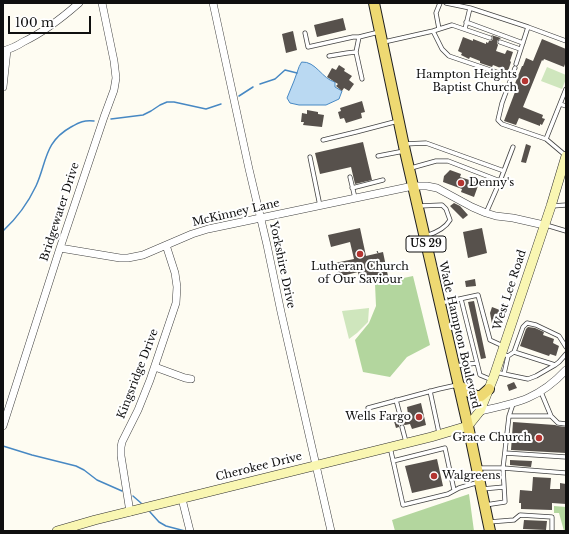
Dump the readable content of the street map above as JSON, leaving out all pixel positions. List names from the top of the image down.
{
  "streets": {
    "main road": ["US 29", "Wade Hampton Boulevard"],
    "street": [
      "Bridgewater Drive",
      "McKinney Lane",
      "Yorkshire Drive",
      "West Lee Road",
      "Kingsridge Drive",
      "Cherokee Drive"
    ]
  },
  "crossings": [
    ["Bridgewater Drive", "McKinney Lane"],
    ["McKinney Lane", "Yorkshire Drive"],
    ["McKinney Lane", "Wade Hampton Boulevard"],
    ["McKinney Lane", "Kingsridge Drive"],
    ["Yorkshire Drive", "Cherokee Drive"],
    ["West Lee Road", "Wade Hampton Boulevard"],
    ["West Lee Road", "Cherokee Drive"],
    ["Wade Hampton Boulevard", "Cherokee Drive"],
    ["Kingsridge Drive", "Cherokee Drive"]
  ],
  "places": [
    "Hampton Heights Baptist Church",
    "Denny's",
    "Lutheran Church of Our Saviour",
    "Wells Fargo",
    "Grace Church",
    "Walgreens"
  ],
  "scale_bar": "100 m"
}
